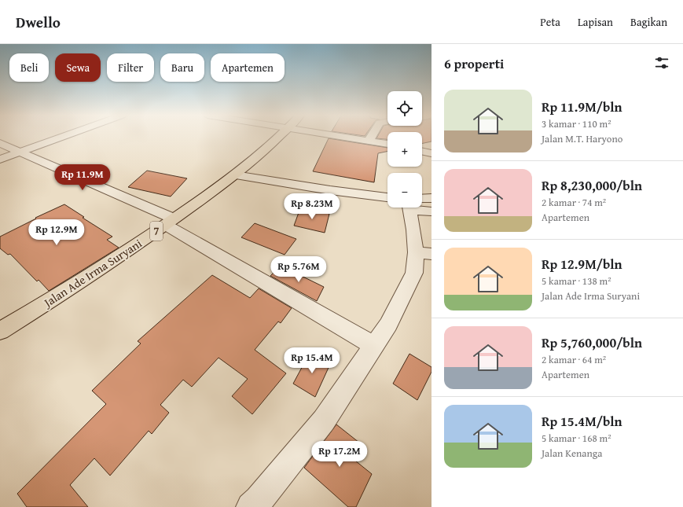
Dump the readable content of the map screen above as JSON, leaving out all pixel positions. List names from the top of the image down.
{
  "streets": {
    "highway": ["7", "Jalan Ade Irma Suryani"]
  },
  "page": {
    "header": "Dwello",
    "nav": ["Peta", "Lapisan", "Bagikan"],
    "heading": "6 properti",
    "chip": [
      "Beli",
      "Sewa",
      "Filter",
      "Baru",
      "Apartemen"
    ],
    "list": [
      {
        "name": "Rp 11.9M/bln",
        "note": "3 kamar · 110 m² · Jalan M.T. Haryono"
      },
      {
        "name": "Rp 8,230,000/bln",
        "note": "2 kamar · 74 m² · Apartemen"
      },
      {
        "name": "Rp 12.9M/bln",
        "note": "5 kamar · 138 m² · Jalan Ade Irma Suryani"
      },
      {
        "name": "Rp 5,760,000/bln",
        "note": "2 kamar · 64 m² · Apartemen"
      },
      {
        "name": "Rp 15.4M/bln",
        "note": "5 kamar · 168 m² · Jalan Kenanga"
      }
    ],
    "map_buttons": ["+", "−"],
    "price": [
      "Rp 11.9M",
      "Rp 8.23M",
      "Rp 12.9M",
      "Rp 5.76M",
      "Rp 15.4M",
      "Rp 17.2M"
    ]
  }
}
